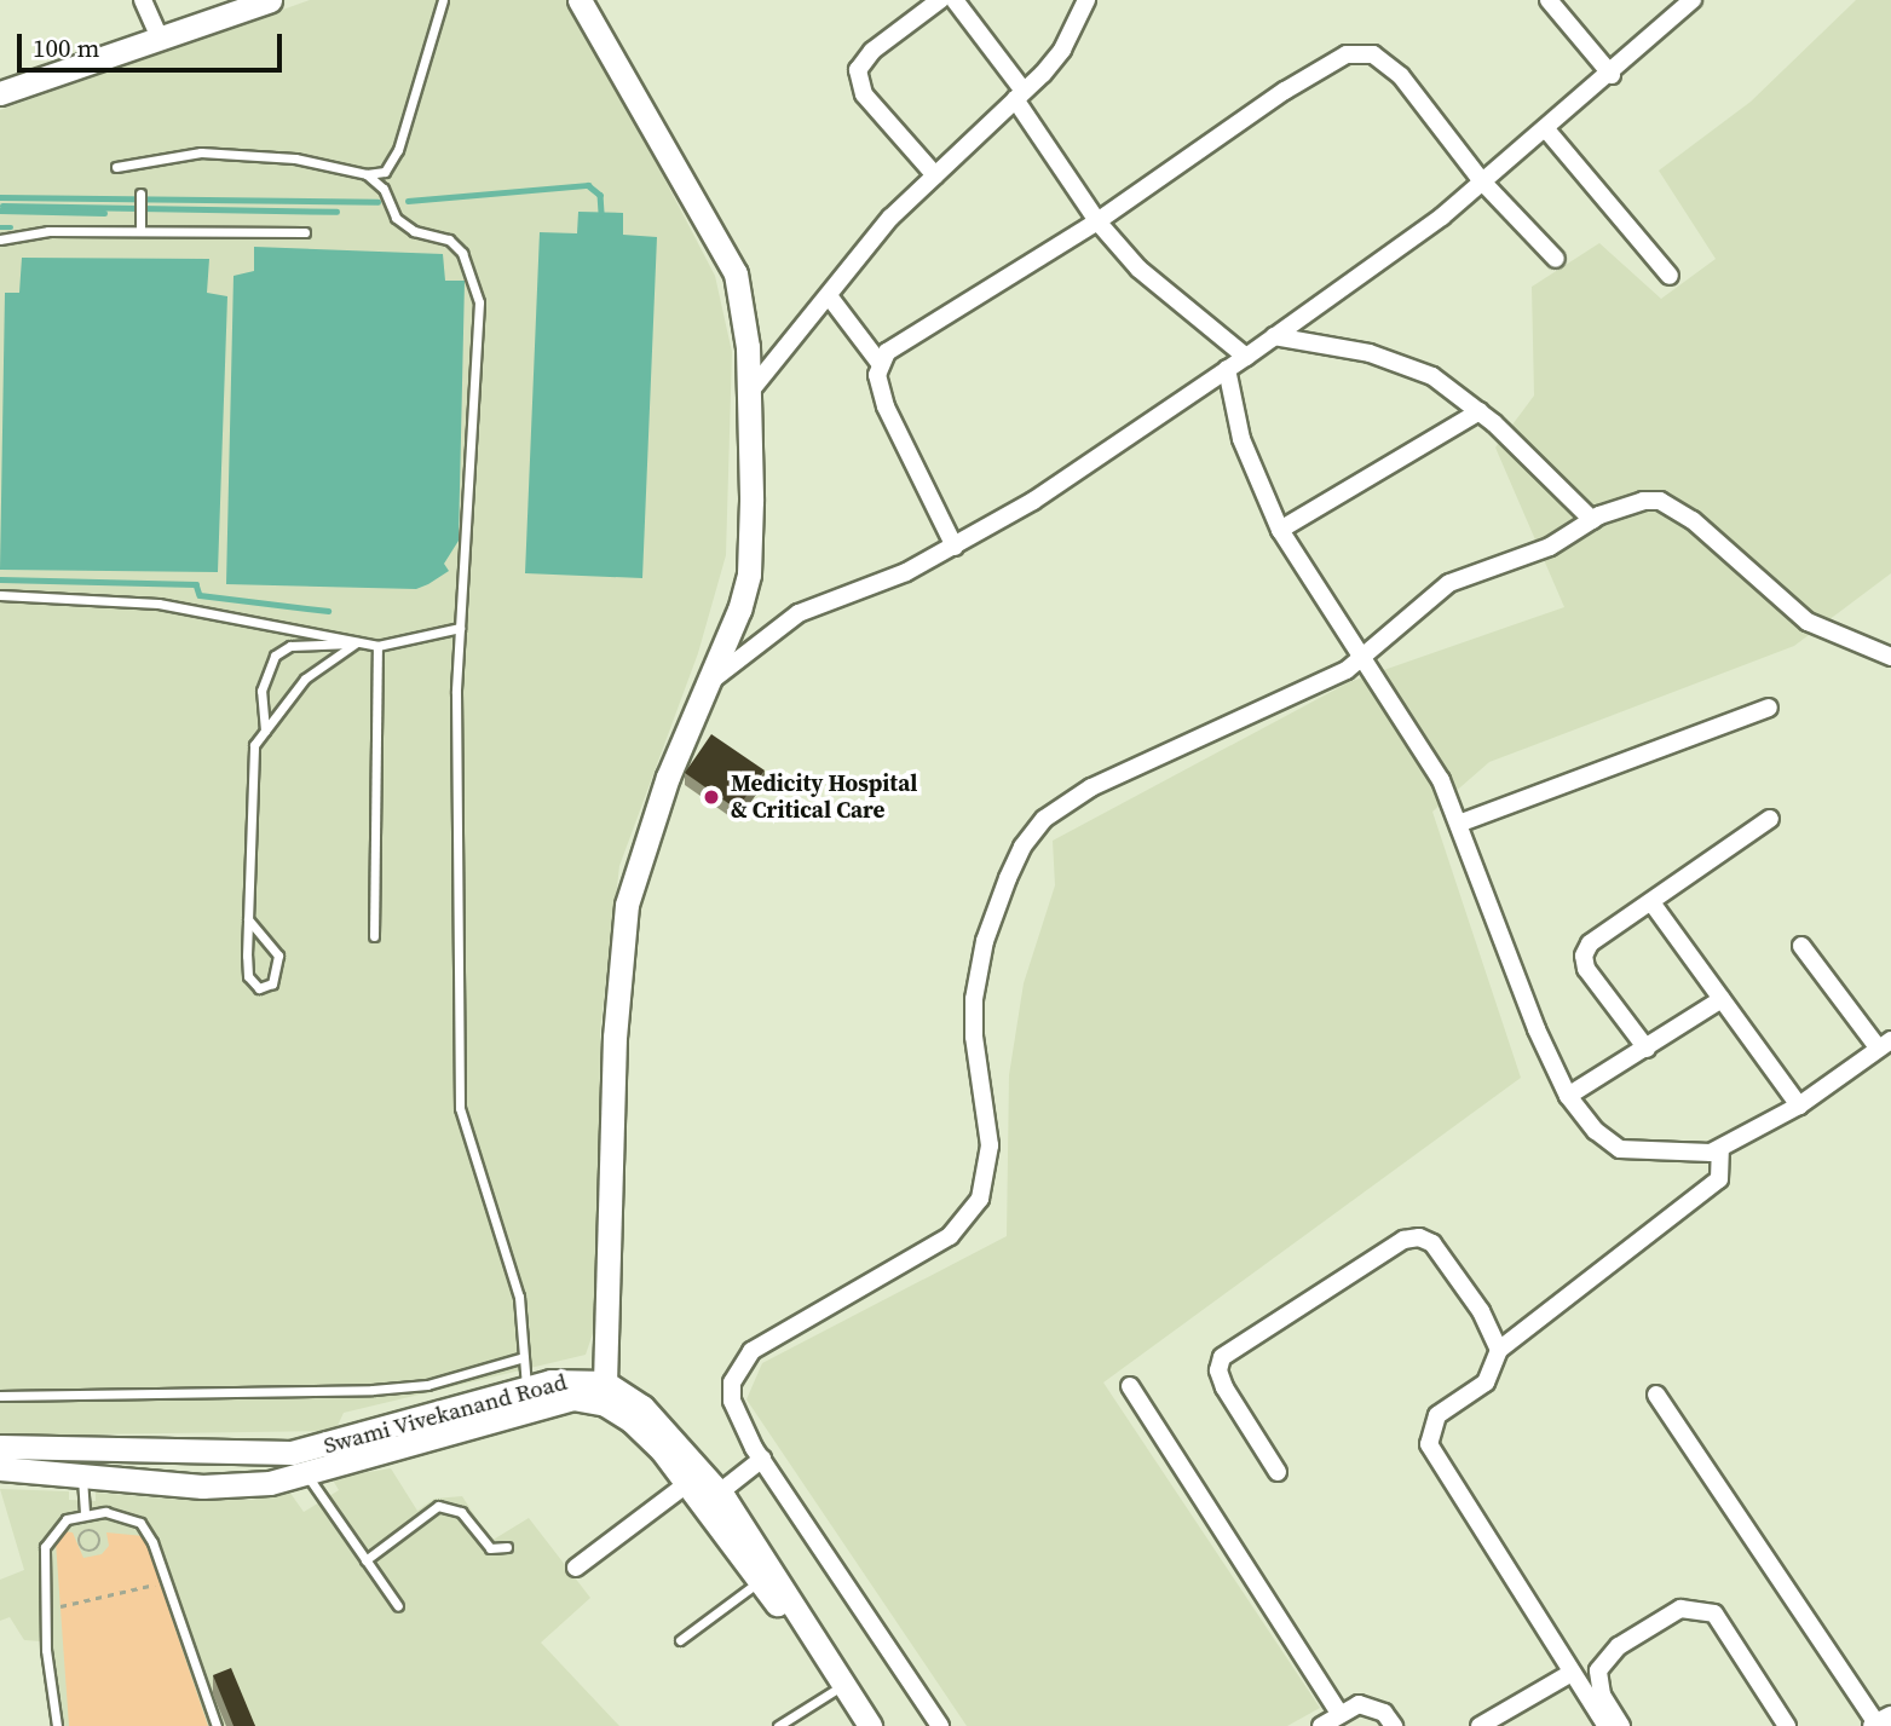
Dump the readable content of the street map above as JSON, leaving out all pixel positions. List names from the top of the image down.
{
  "streets": {
    "street": ["Swami Vivekanand Road"]
  },
  "places": ["Medicity Hospital & Critical Care"],
  "scale_bar": "100 m"
}
